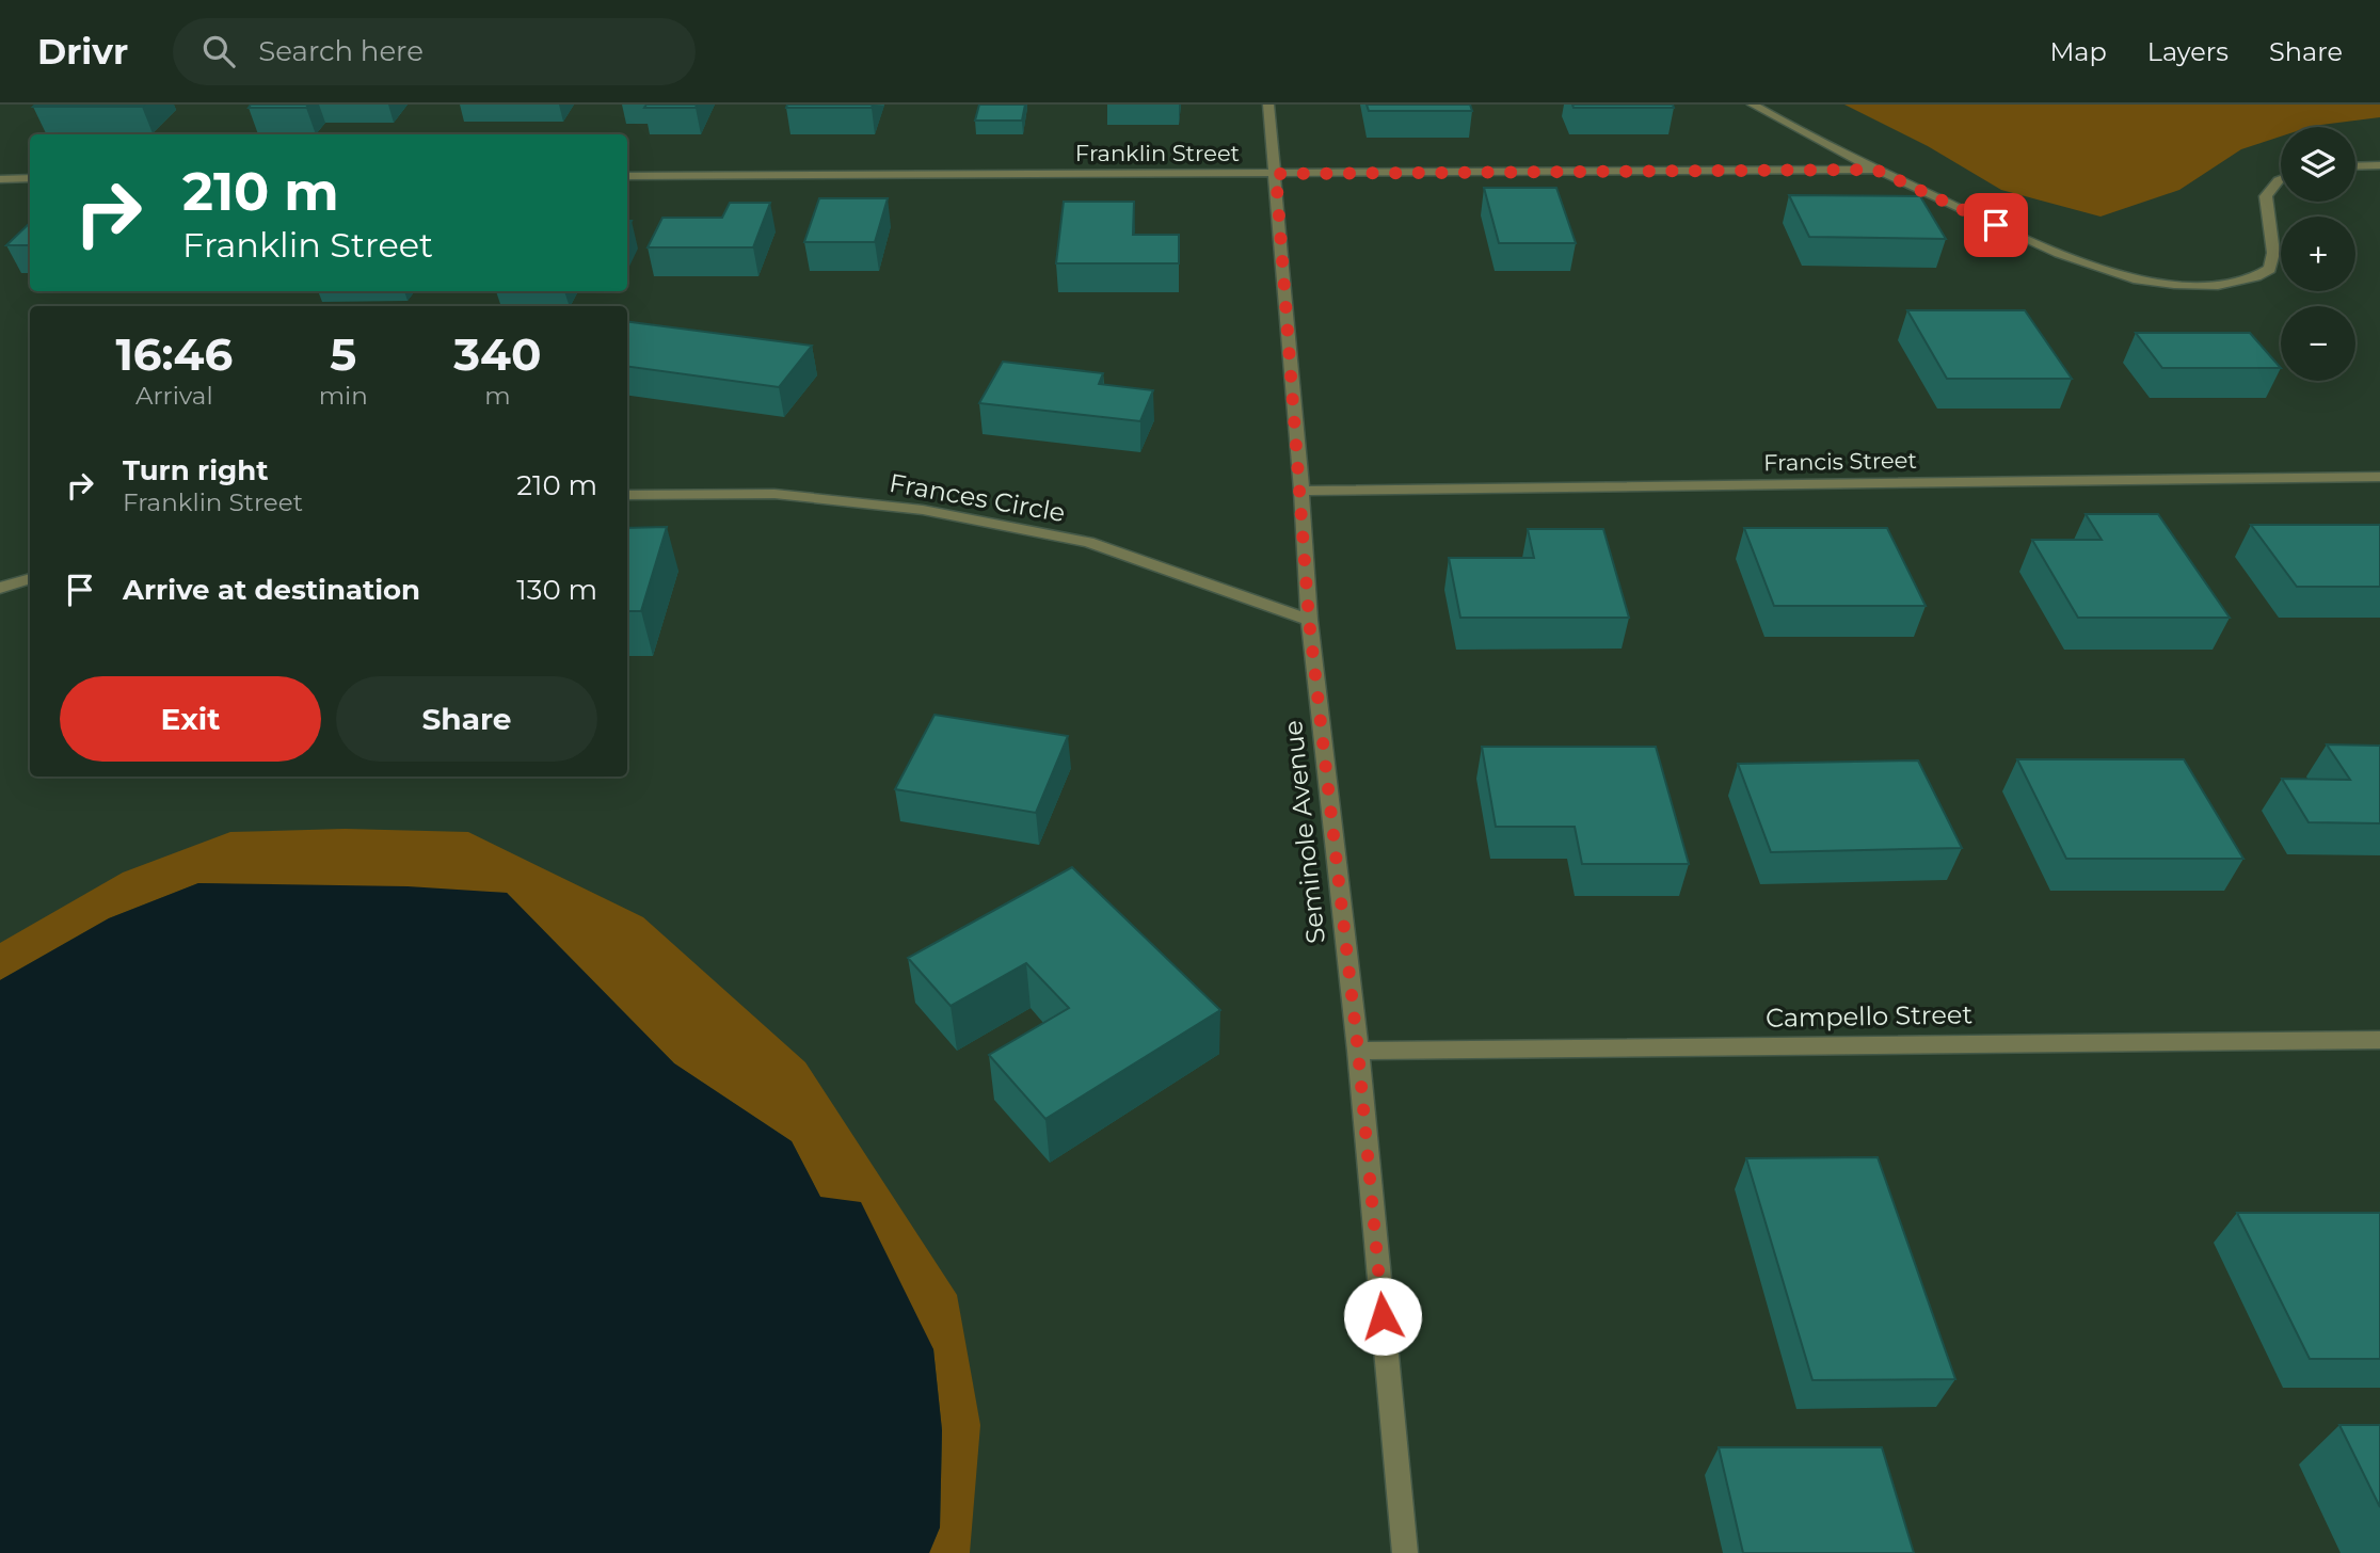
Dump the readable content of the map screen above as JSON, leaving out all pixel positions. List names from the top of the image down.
{
  "streets": {
    "street": [
      "Franklin Street",
      "Francis Street",
      "Frances Circle",
      "Seminole Avenue",
      "Campello Street"
    ]
  },
  "crossings": [
    ["Franklin Street", "Seminole Avenue"],
    ["Francis Street", "Seminole Avenue"],
    ["Frances Circle", "Seminole Avenue"],
    ["Seminole Avenue", "Campello Street"]
  ],
  "page": {
    "header": "Drivr",
    "search": "Search here",
    "nav": ["Map", "Layers", "Share"],
    "map_buttons": ["+", "−"],
    "turn": ["210 m", "Franklin Street"],
    "eta": [
      "16:46",
      "Arrival",
      "5",
      "min",
      "340",
      "m"
    ],
    "list": [
      {
        "name": "Turn right",
        "note": "Franklin Street",
        "value": "210 m"
      },
      {
        "name": "Arrive at destination",
        "value": "130 m"
      }
    ],
    "buttons": ["Exit", "Share"]
  }
}
